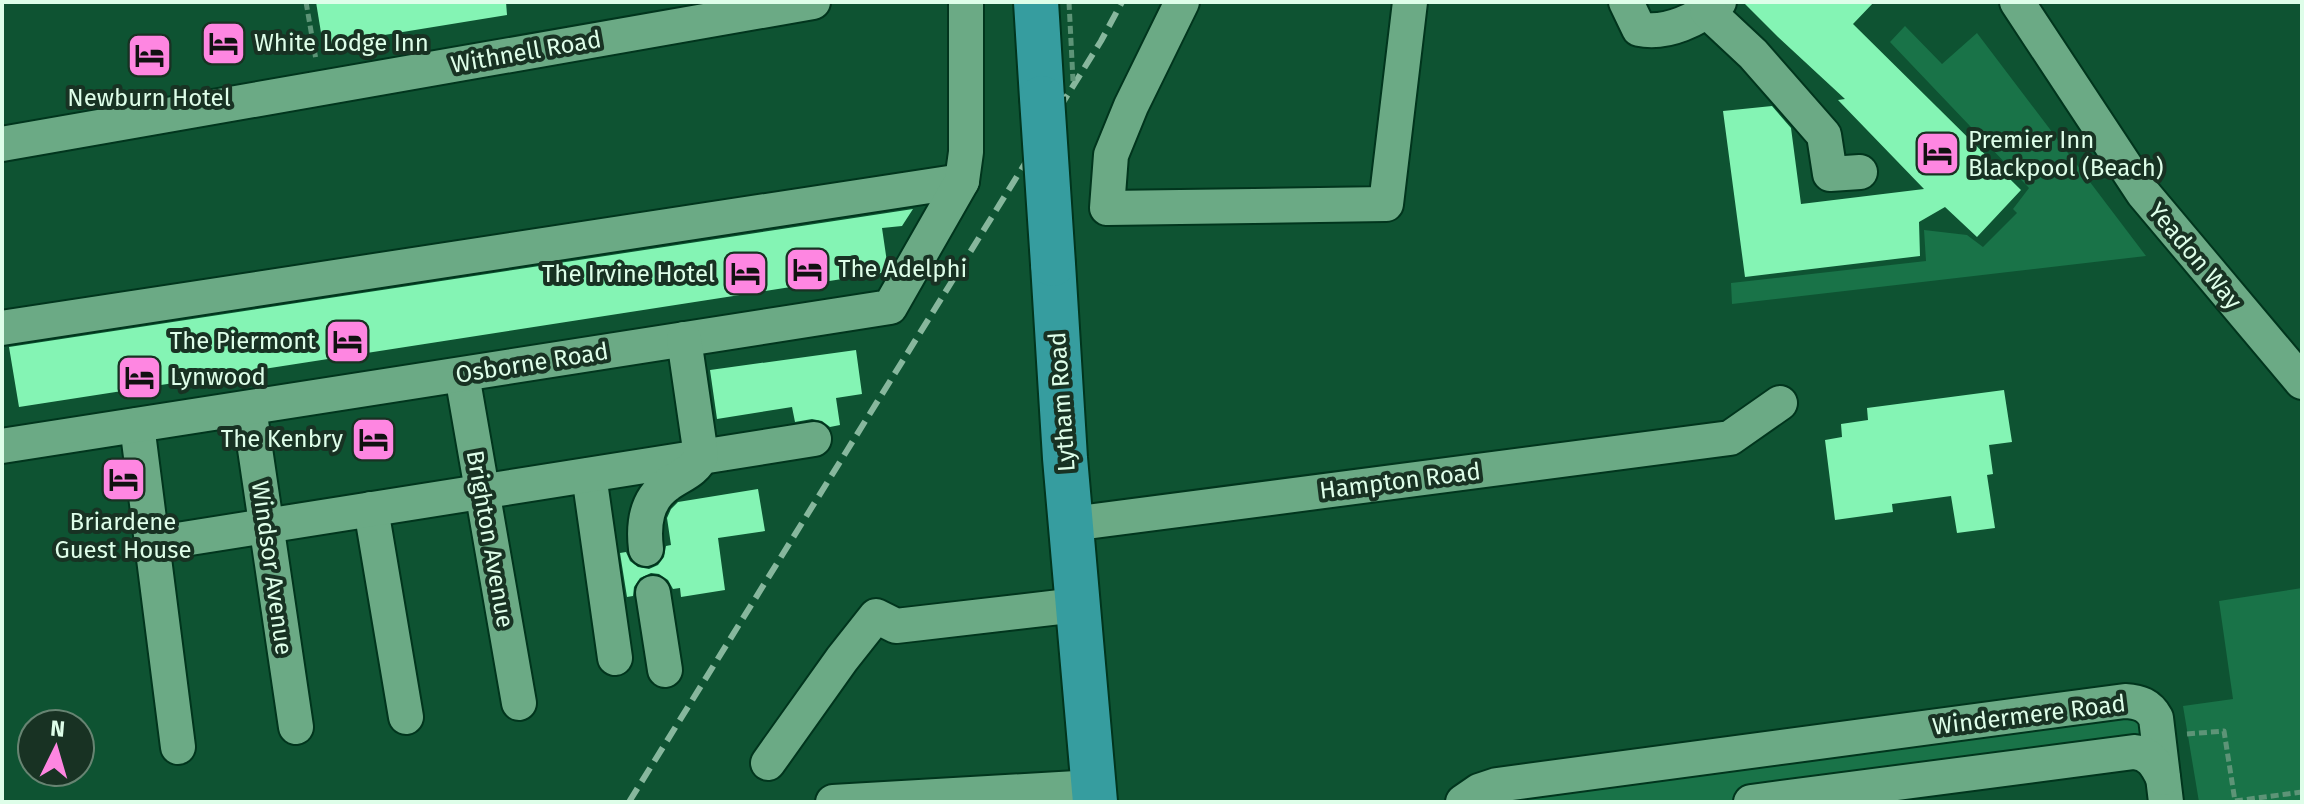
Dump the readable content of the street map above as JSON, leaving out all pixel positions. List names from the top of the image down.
{
  "streets": {
    "main road": ["Lytham Road"],
    "street": [
      "Withnell Road",
      "Yeadon Way",
      "Osborne Road",
      "Hampton Road",
      "Brighton Avenue",
      "Windsor Avenue",
      "Windermere Road"
    ]
  },
  "crossings": [
    ["Osborne Road", "Brighton Avenue"],
    ["Osborne Road", "Windsor Avenue"],
    ["Lytham Road", "Hampton Road"]
  ],
  "places": {
    "hotel": [
      "White Lodge Inn",
      "Newburn Hotel",
      "Premier Inn Blackpool (Beach)",
      "The Adelphi",
      "The Irvine Hotel",
      "The Piermont",
      "Lynwood",
      "The Kenbry",
      "Briardene Guest House"
    ]
  },
  "north": "top"
}
